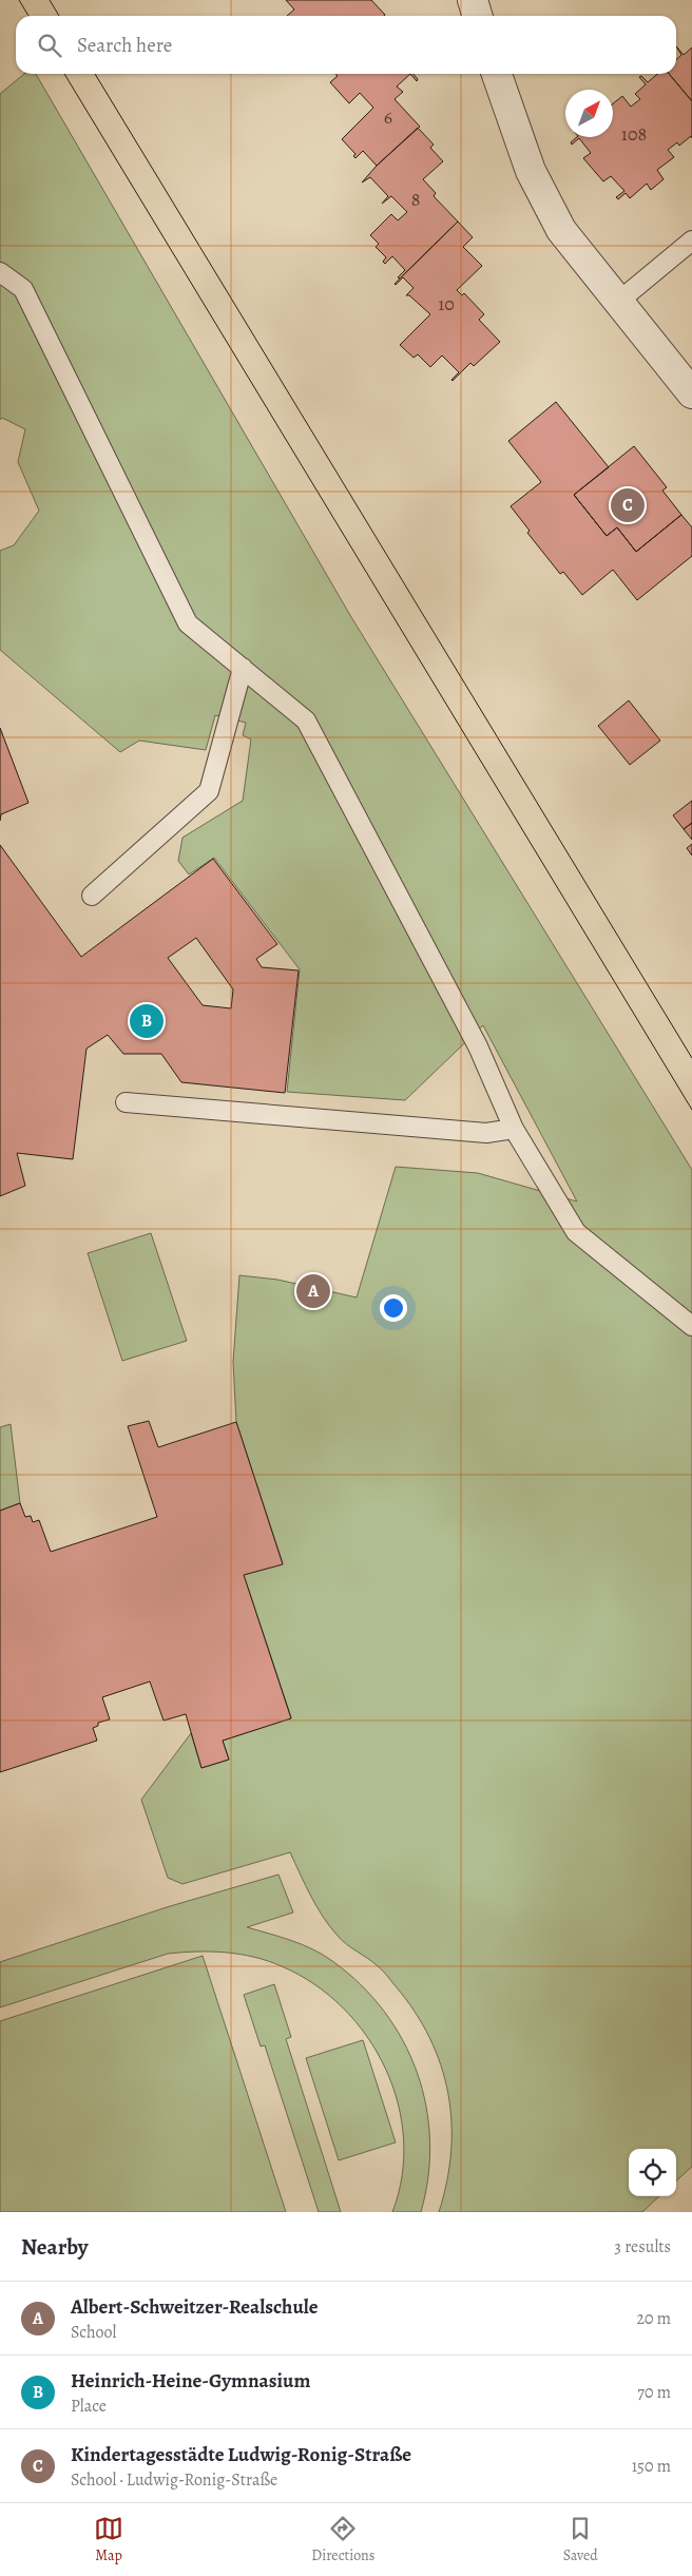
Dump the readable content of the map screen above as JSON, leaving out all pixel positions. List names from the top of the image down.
{
  "house_numbers": [
    "6",
    "108",
    "8",
    "10"
  ],
  "north": "top right",
  "page": {
    "search": "Search here",
    "pins": ["C", "B", "A"],
    "heading": ["Nearby", "3 results"],
    "list": [
      {
        "mark": "A",
        "name": "Albert-Schweitzer-Realschule",
        "note": "School",
        "value": "20 m"
      },
      {
        "mark": "B",
        "name": "Heinrich-Heine-Gymnasium",
        "note": "Place",
        "value": "70 m"
      },
      {
        "mark": "C",
        "name": "Kindertagesstädte Ludwig-Ronig-Straße",
        "note": "School · Ludwig-Ronig-Straße",
        "value": "150 m"
      }
    ],
    "nav": ["Map", "Directions", "Saved"]
  }
}
